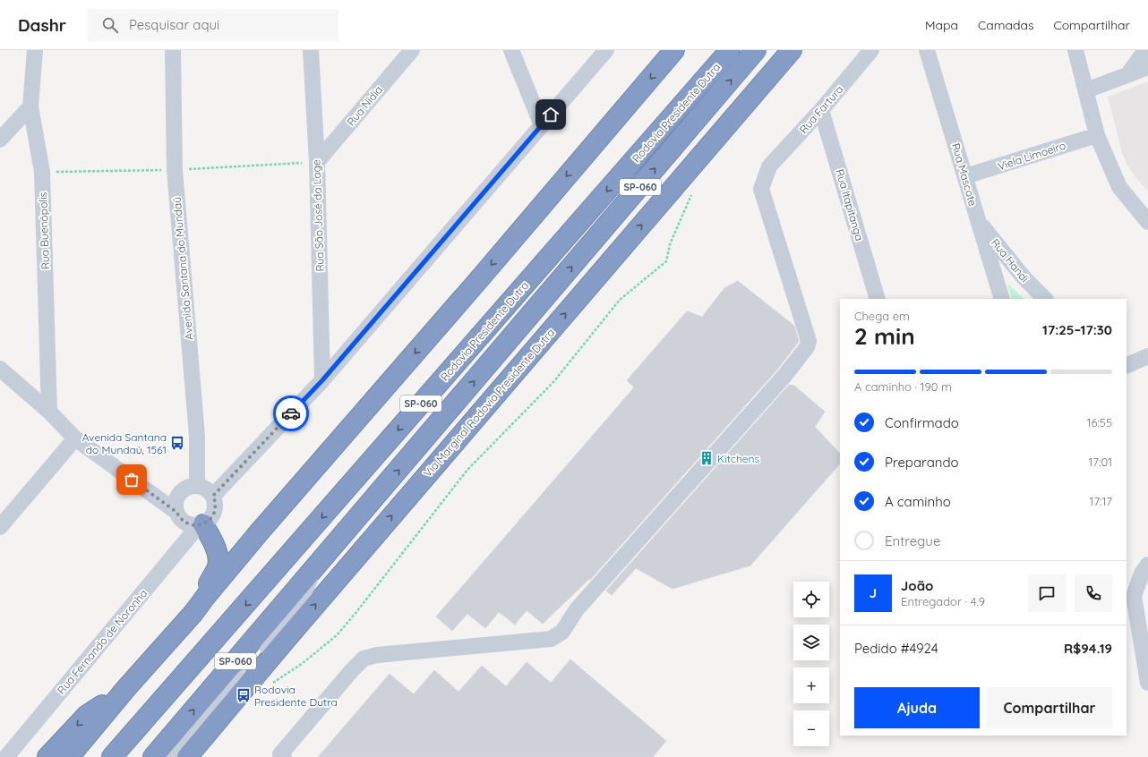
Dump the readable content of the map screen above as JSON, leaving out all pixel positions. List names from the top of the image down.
{
  "streets": {
    "highway": ["Rodovia Presidente Dutra", "SP-060", "Via Marginal Rodovia Presidente Dutra"],
    "street": [
      "Rua Nidia",
      "Rua Fartura",
      "Viela Limoeiro",
      "Rua Mascote",
      "Rua Itapitanga",
      "Rua São José da Lage",
      "Rua Buenópolis",
      "Rua Handi",
      "Avenida Santana do Mundaú",
      "Rua Fernando de Noronha"
    ]
  },
  "crossings": [
    ["Rua Nidia", "Rua São José da Lage"],
    ["Rua Fartura", "Rua Itapitanga"],
    ["Viela Limoeiro", "Rua Mascote"],
    ["Rua Mascote", "Rua Handi"],
    ["Avenida Santana do Mundaú", "Rua Fernando de Noronha"]
  ],
  "places": {
    "bus stop": ["Avenida Santana do Mundaú, 1561", "Rodovia Presidente Dutra"],
    "building": ["Kitchens"]
  },
  "page": {
    "header": "Dashr",
    "search": "Pesquisar aqui",
    "nav": ["Mapa", "Camadas", "Compartilhar"],
    "heading": ["2 min", "Chega em", "17:25–17:30"],
    "panel": [
      "João",
      "Entregador · 4.9",
      "Pedido #4924",
      "R$94.19"
    ],
    "bar": "A caminho · 190 m",
    "list": [
      ["Confirmado", "16:55"],
      ["Preparando", "17:01"],
      ["A caminho", "17:17"],
      "Entregue"
    ],
    "round": "J",
    "map_buttons": ["+", "−"],
    "buttons": ["Ajuda", "Compartilhar"]
  }
}
